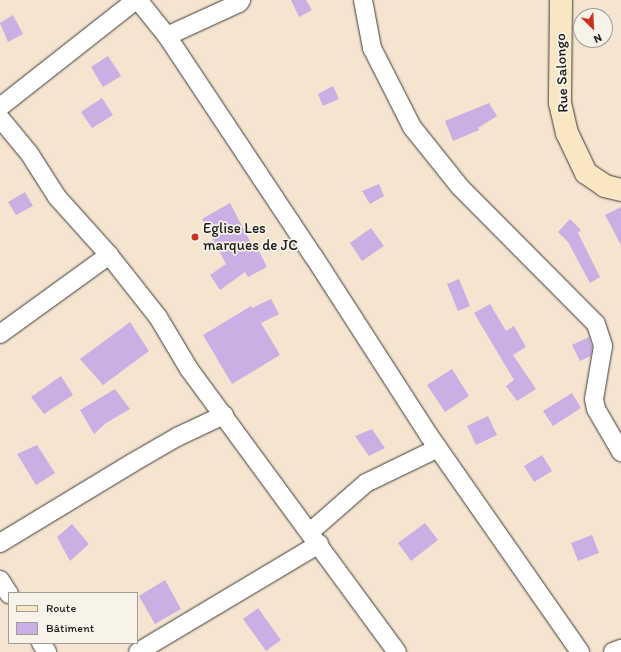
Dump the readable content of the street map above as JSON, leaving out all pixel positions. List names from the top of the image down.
{
  "streets": {
    "street": ["Rue Salongo"]
  },
  "places": ["Eglise Les marques de JC"],
  "legend": ["Route", "Bâtiment"],
  "north": "bottom right"
}
